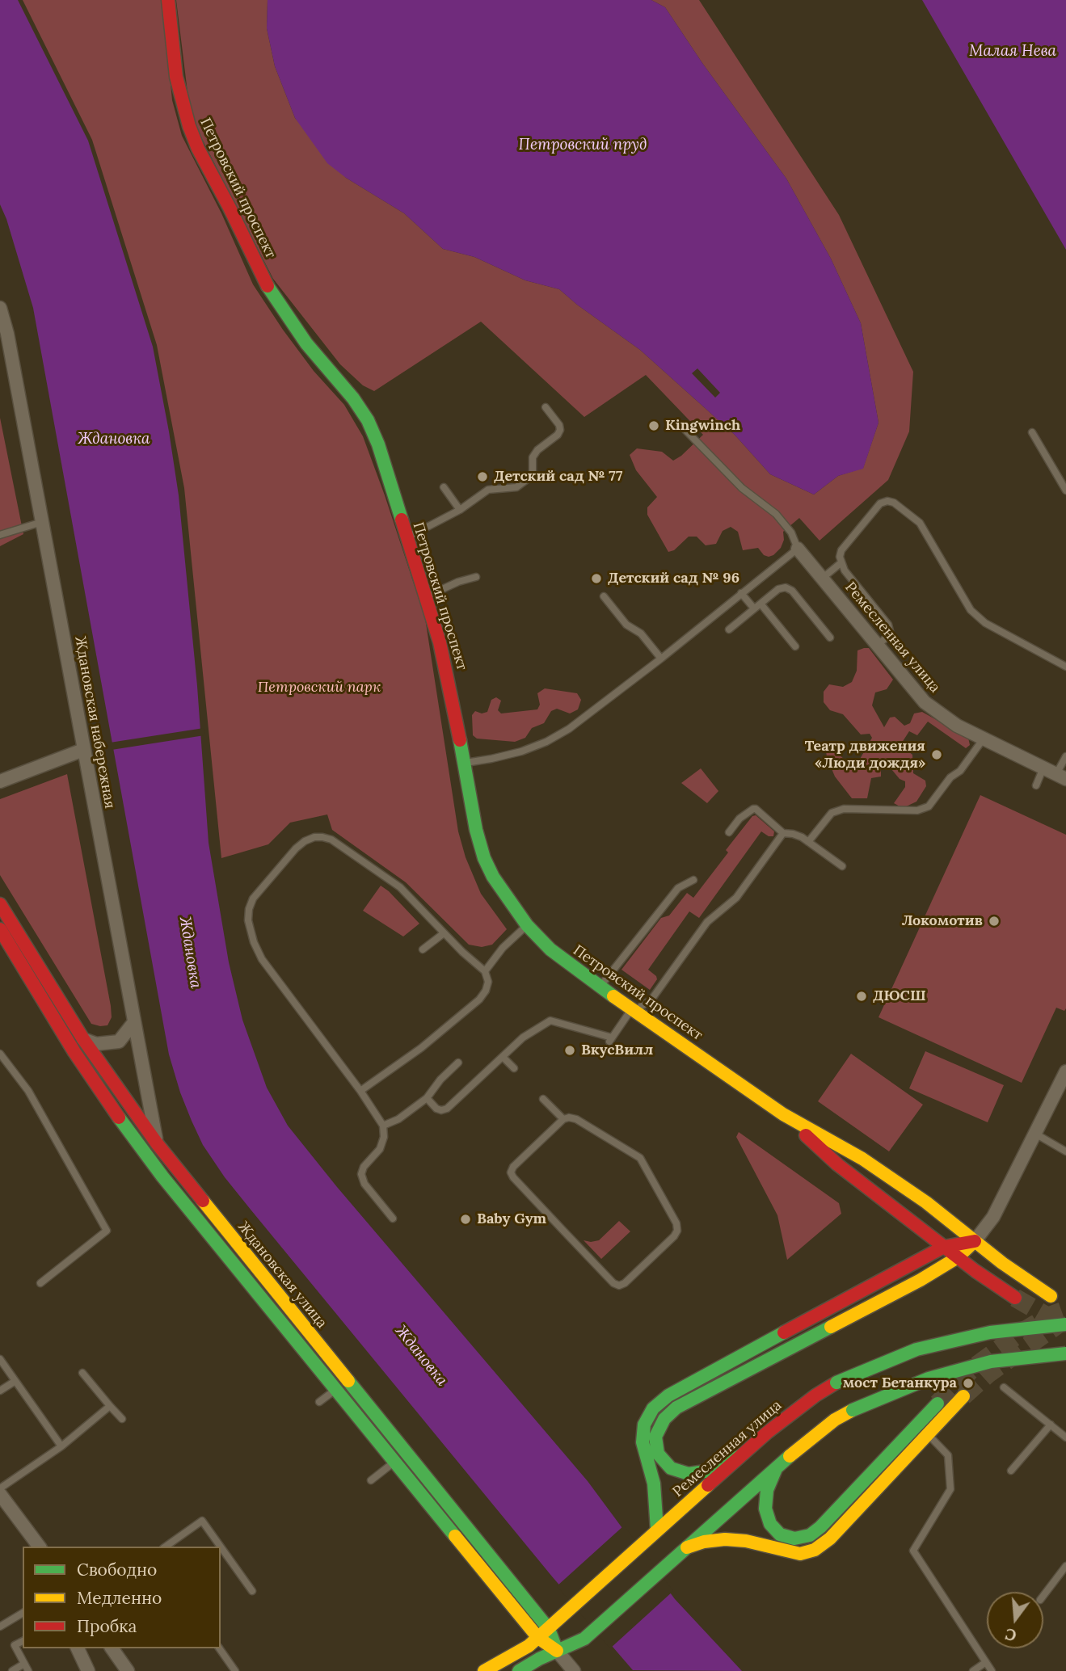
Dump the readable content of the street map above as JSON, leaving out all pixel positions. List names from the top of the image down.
{
  "streets": {
    "street": [
      "Петровский проспект",
      "Ремесленная улица",
      "Ждановская набережная",
      "Ждановская улица"
    ]
  },
  "crossings": [
    ["Ремесленная улица", "Ждановская улица"],
    ["Ждановская набережная", "Ждановская улица"]
  ],
  "water": ["Малая Нева", "Петровский пруд", "Ждановка"],
  "parks": ["Петровский парк"],
  "places": [
    "Kingwinch",
    "Детский сад № 77",
    "Детский сад № 96",
    "Театр движения «Люди дождя»",
    "Локомотив",
    "ДЮСШ",
    "ВкусВилл",
    "Baby Gym",
    "мост Бетанкура"
  ],
  "legend": ["Свободно", "Медленно", "Пробка"],
  "north": "bottom"
}
